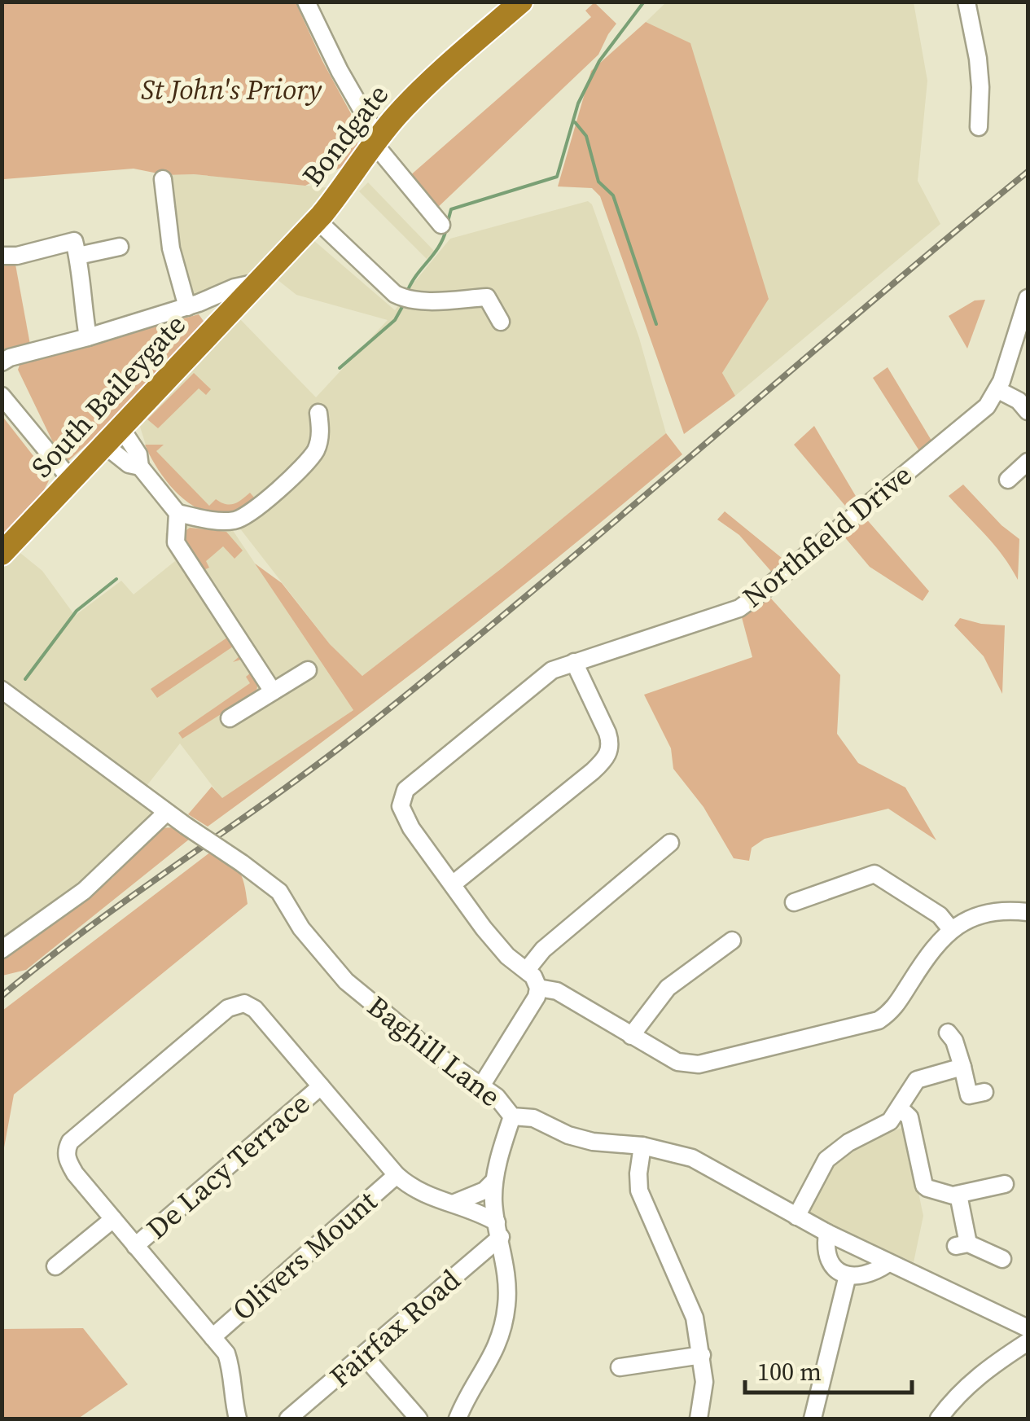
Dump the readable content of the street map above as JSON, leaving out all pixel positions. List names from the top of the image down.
{
  "streets": {
    "highway": ["Bondgate", "South Baileygate"],
    "street": [
      "Northfield Drive",
      "Baghill Lane",
      "De Lacy Terrace",
      "Olivers Mount",
      "Fairfax Road"
    ]
  },
  "crossings": [
    ["Bondgate", "South Baileygate"]
  ],
  "parks": ["St John's Priory"],
  "scale_bar": "100 m"
}
